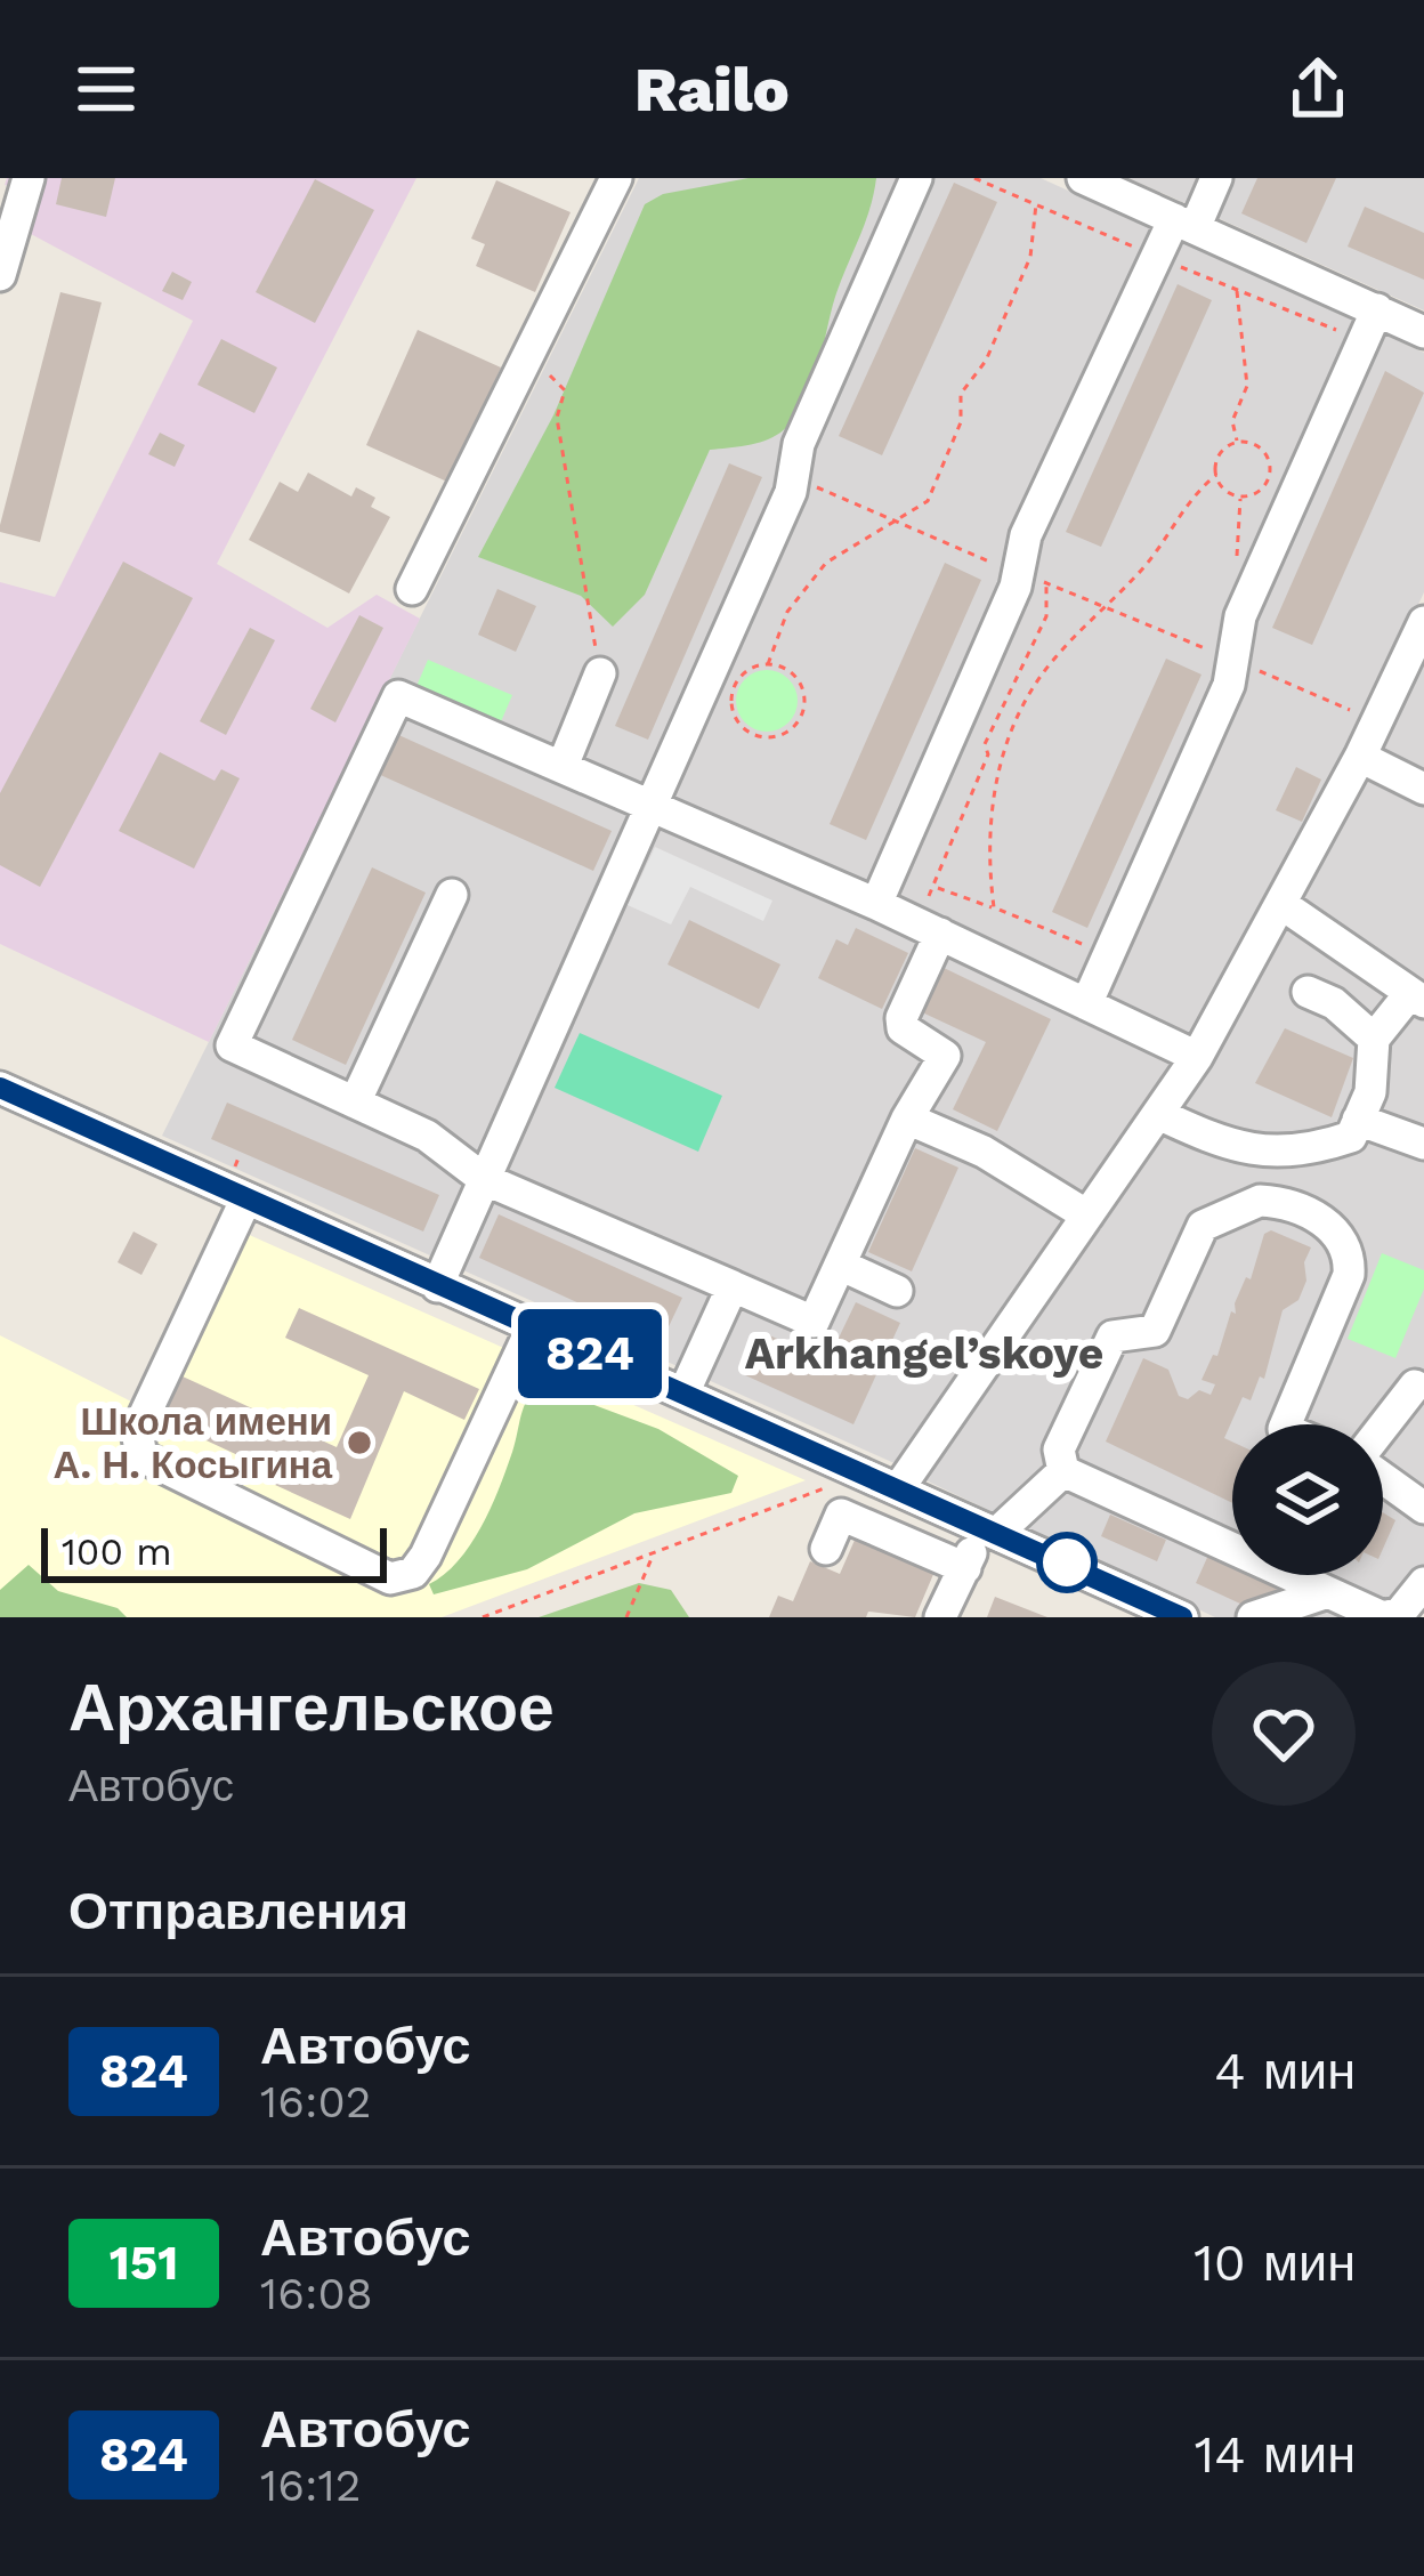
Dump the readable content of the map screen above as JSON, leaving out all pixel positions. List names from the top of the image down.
{
  "districts": ["Arkhangel’skoye"],
  "places": ["Школа имени А. Н. Косыгина"],
  "lines": ["bus line 824"],
  "scale_bar": "100 m",
  "page": {
    "header": "Railo",
    "on_map": "824",
    "scale": "100 m",
    "heading": [
      ["Архангельское", "Автобус"],
      "Отправления"
    ],
    "list": [
      {
        "mark": "824",
        "name": "Автобус",
        "note": "16:02",
        "value": "4 мин"
      },
      {
        "mark": "151",
        "name": "Автобус",
        "note": "16:08",
        "value": "10 мин"
      },
      {
        "mark": "824",
        "name": "Автобус",
        "note": "16:12",
        "value": "14 мин"
      }
    ]
  }
}
